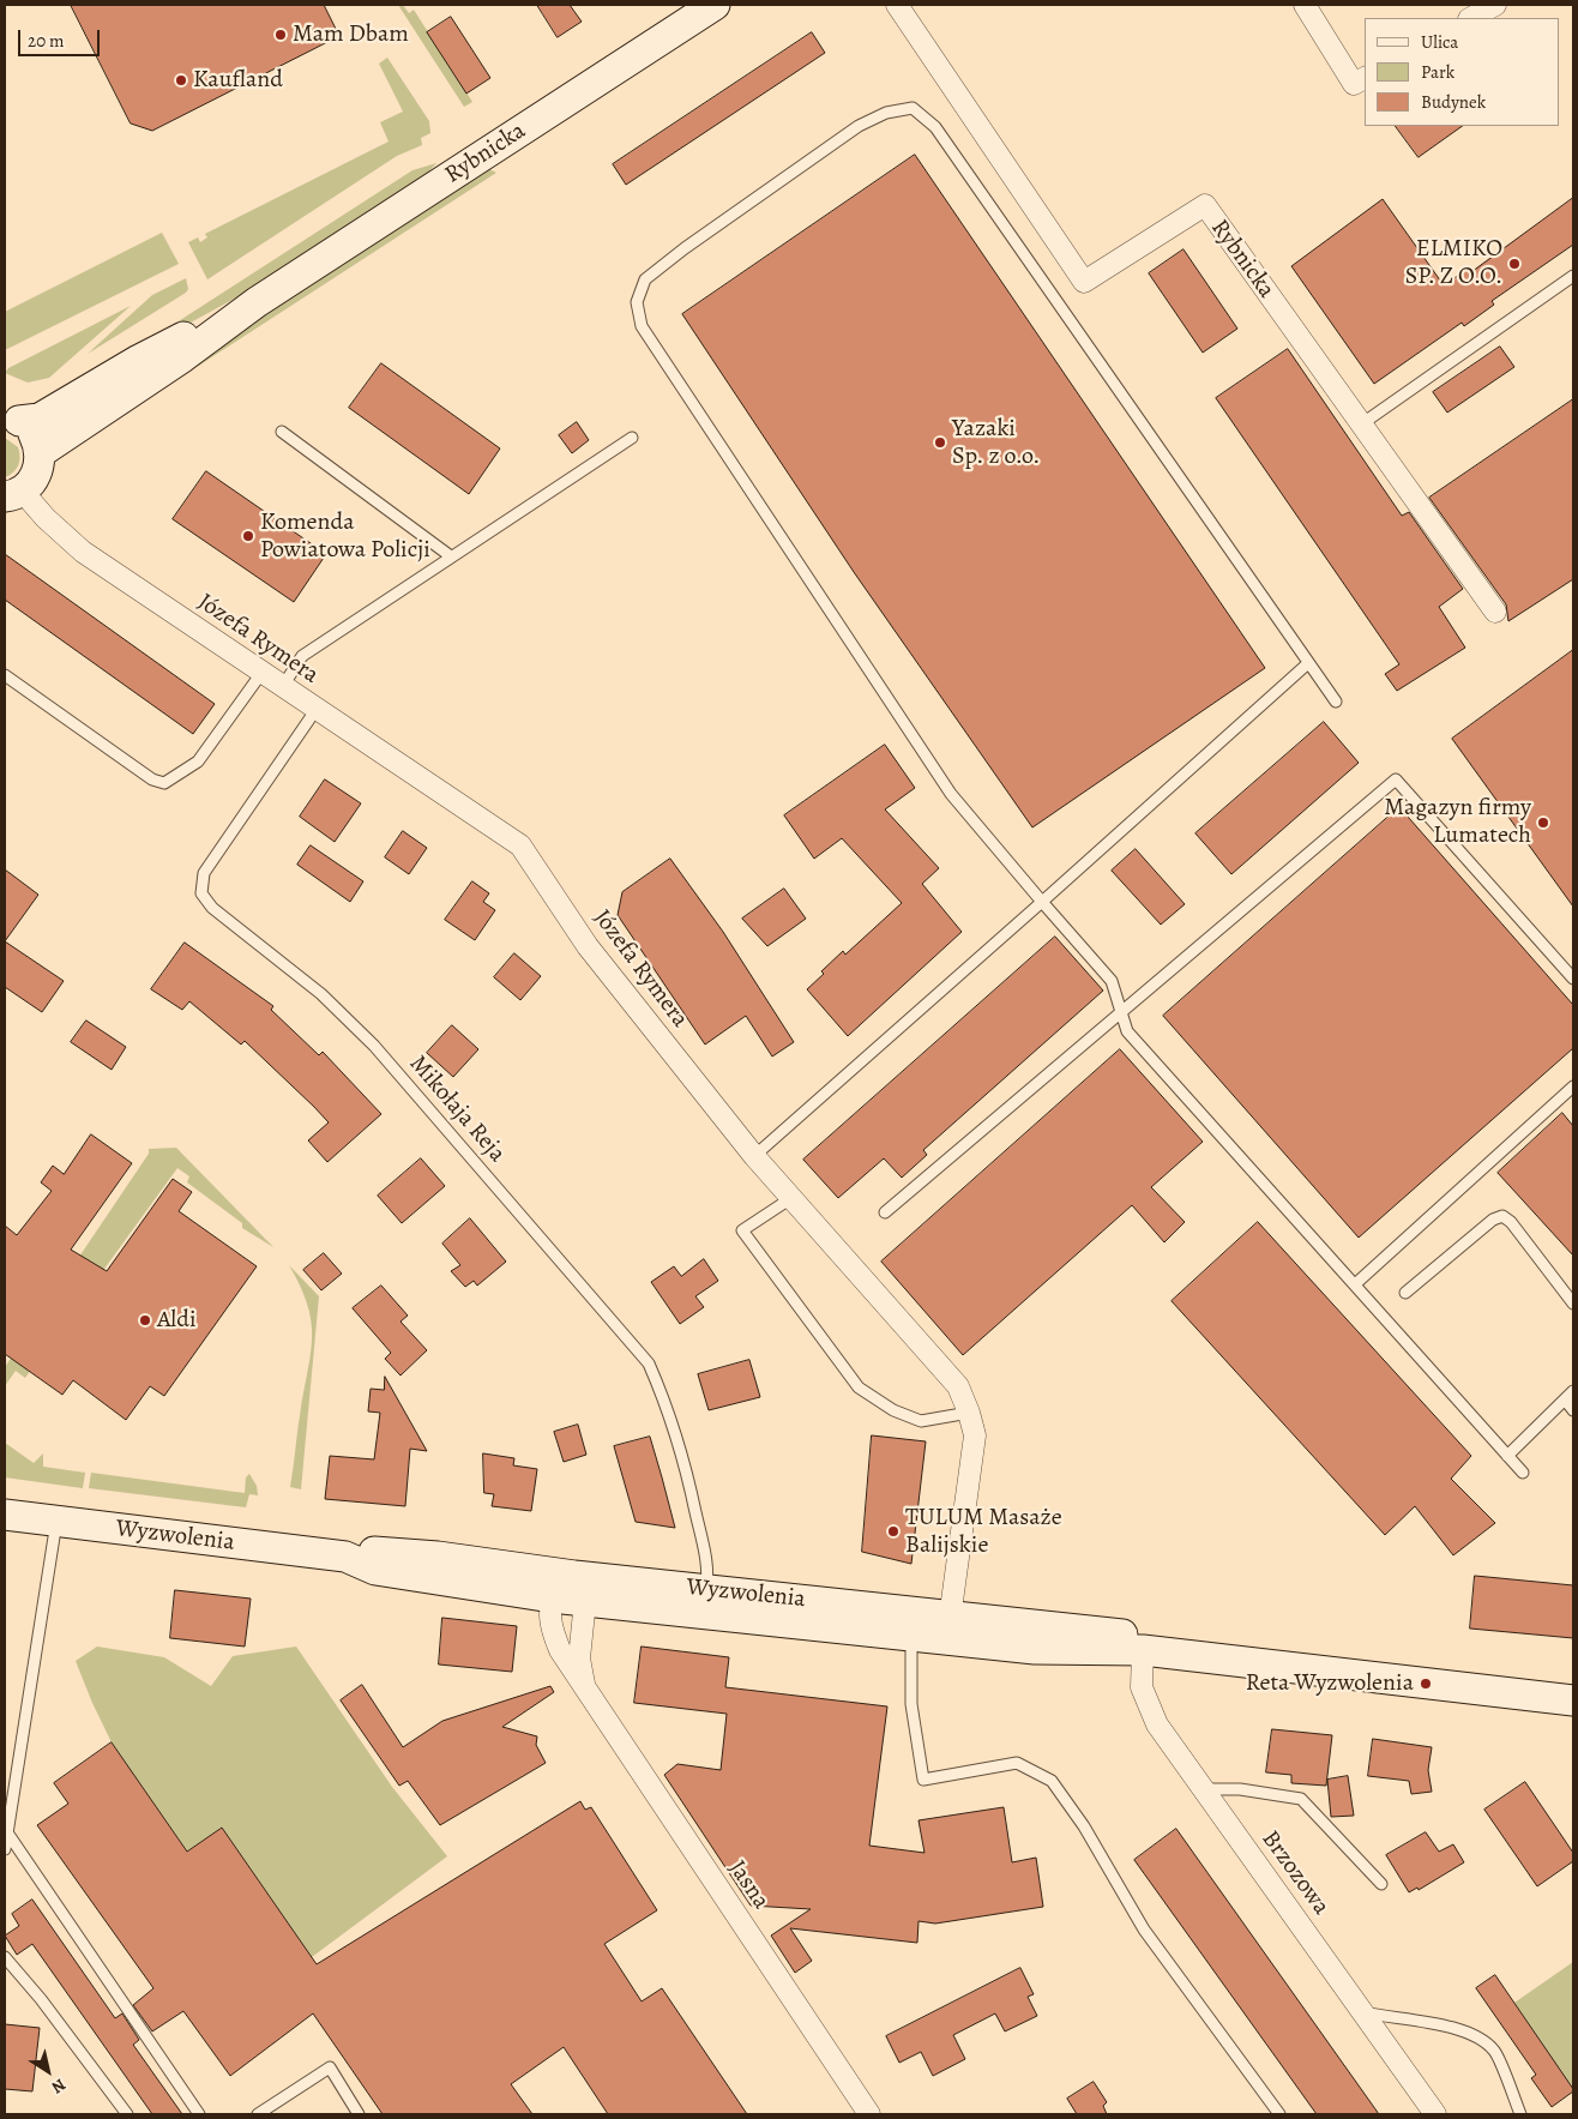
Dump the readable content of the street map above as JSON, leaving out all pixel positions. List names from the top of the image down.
{
  "streets": {
    "street": [
      "Rybnicka",
      "Józefa Rymera",
      "Wyzwolenia",
      "Brzozowa",
      "Jasna"
    ],
    "lane": ["Mikołaja Reja"]
  },
  "crossings": [
    ["Józefa Rymera", "Mikołaja Reja"],
    ["Józefa Rymera", "Wyzwolenia"],
    ["Mikołaja Reja", "Wyzwolenia"],
    ["Wyzwolenia", "Brzozowa"],
    ["Wyzwolenia", "Jasna"]
  ],
  "places": [
    "Mam Dbam",
    "Kaufland",
    "ELMIKO SP. Z O.O.",
    "Yazaki Sp. z o.o.",
    "Komenda Powiatowa Policji",
    "Magazyn firmy Lumatech",
    "Aldi",
    "TULUM Masaże Balijskie",
    "Reta Wyzwolenia"
  ],
  "legend": ["Ulica", "Park", "Budynek"],
  "scale_bar": "20 m",
  "north": "bottom right"
}
